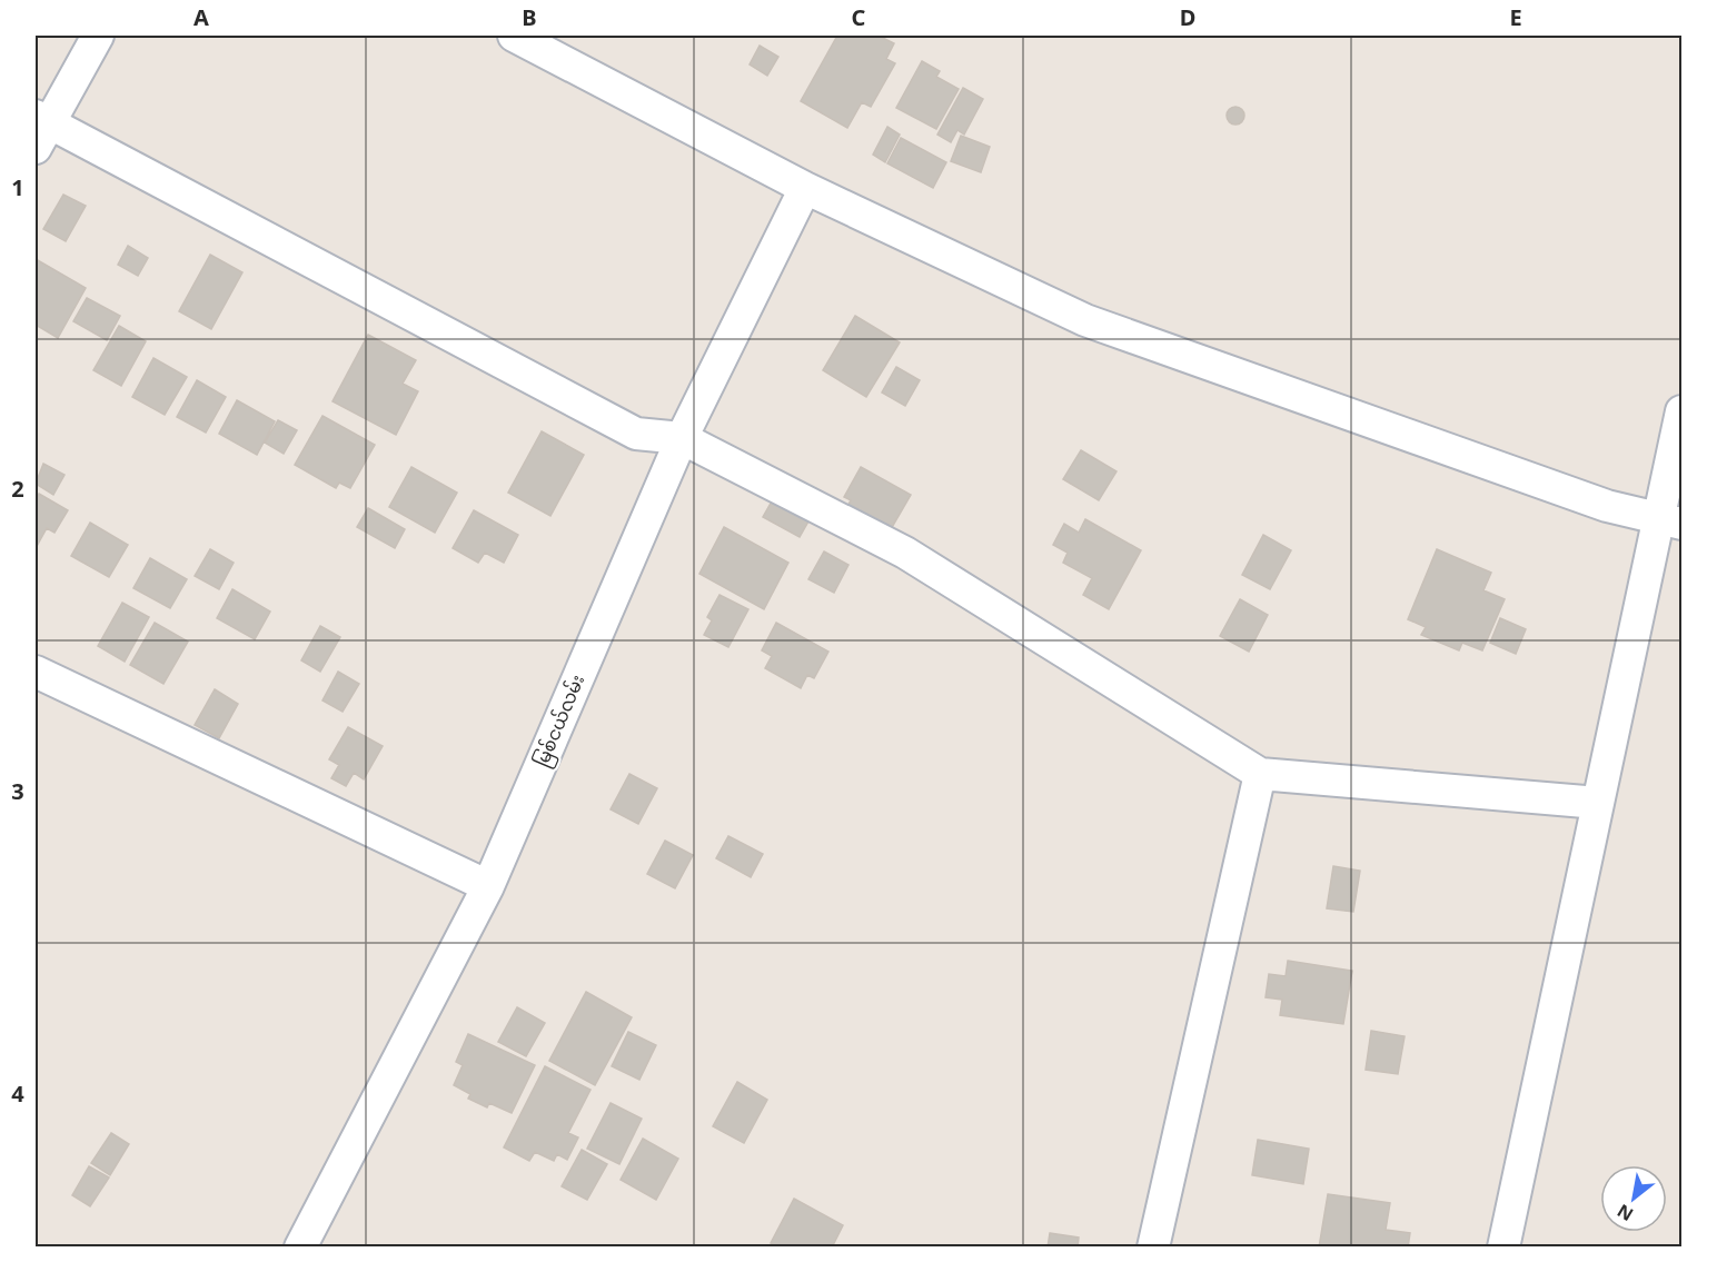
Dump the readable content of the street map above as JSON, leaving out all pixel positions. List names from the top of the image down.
{
  "streets": {
    "street": ["မြစ်ငယ်လမ်း"]
  },
  "north": "bottom left",
  "grid": {
    "columns": [
      "A",
      "B",
      "C",
      "D",
      "E"
    ],
    "rows": [
      "1",
      "2",
      "3",
      "4"
    ]
  }
}
